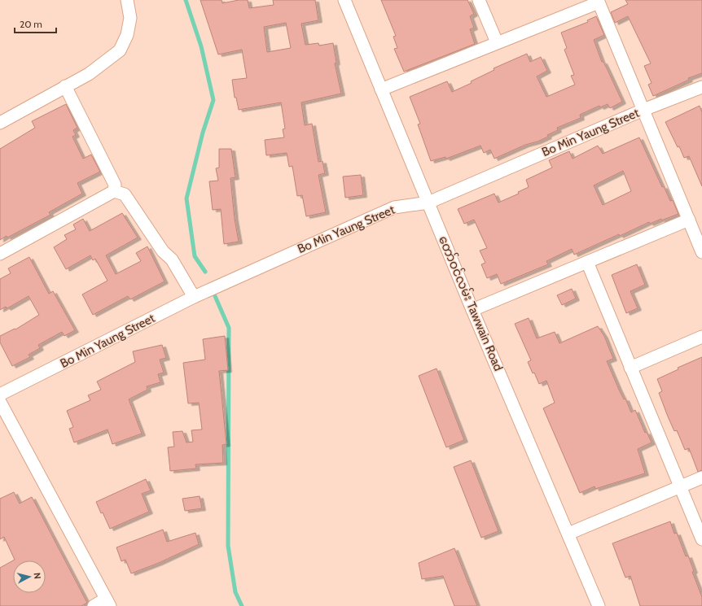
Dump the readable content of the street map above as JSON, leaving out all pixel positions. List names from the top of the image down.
{
  "streets": {
    "street": ["Bo Min Yaung Street", "တော်ဝင်လမ်း Tawwain Road"]
  },
  "crossings": [
    ["Bo Min Yaung Street", "တော်ဝင်လမ်း Tawwain Road"]
  ],
  "scale_bar": "20 m",
  "north": "right"
}
